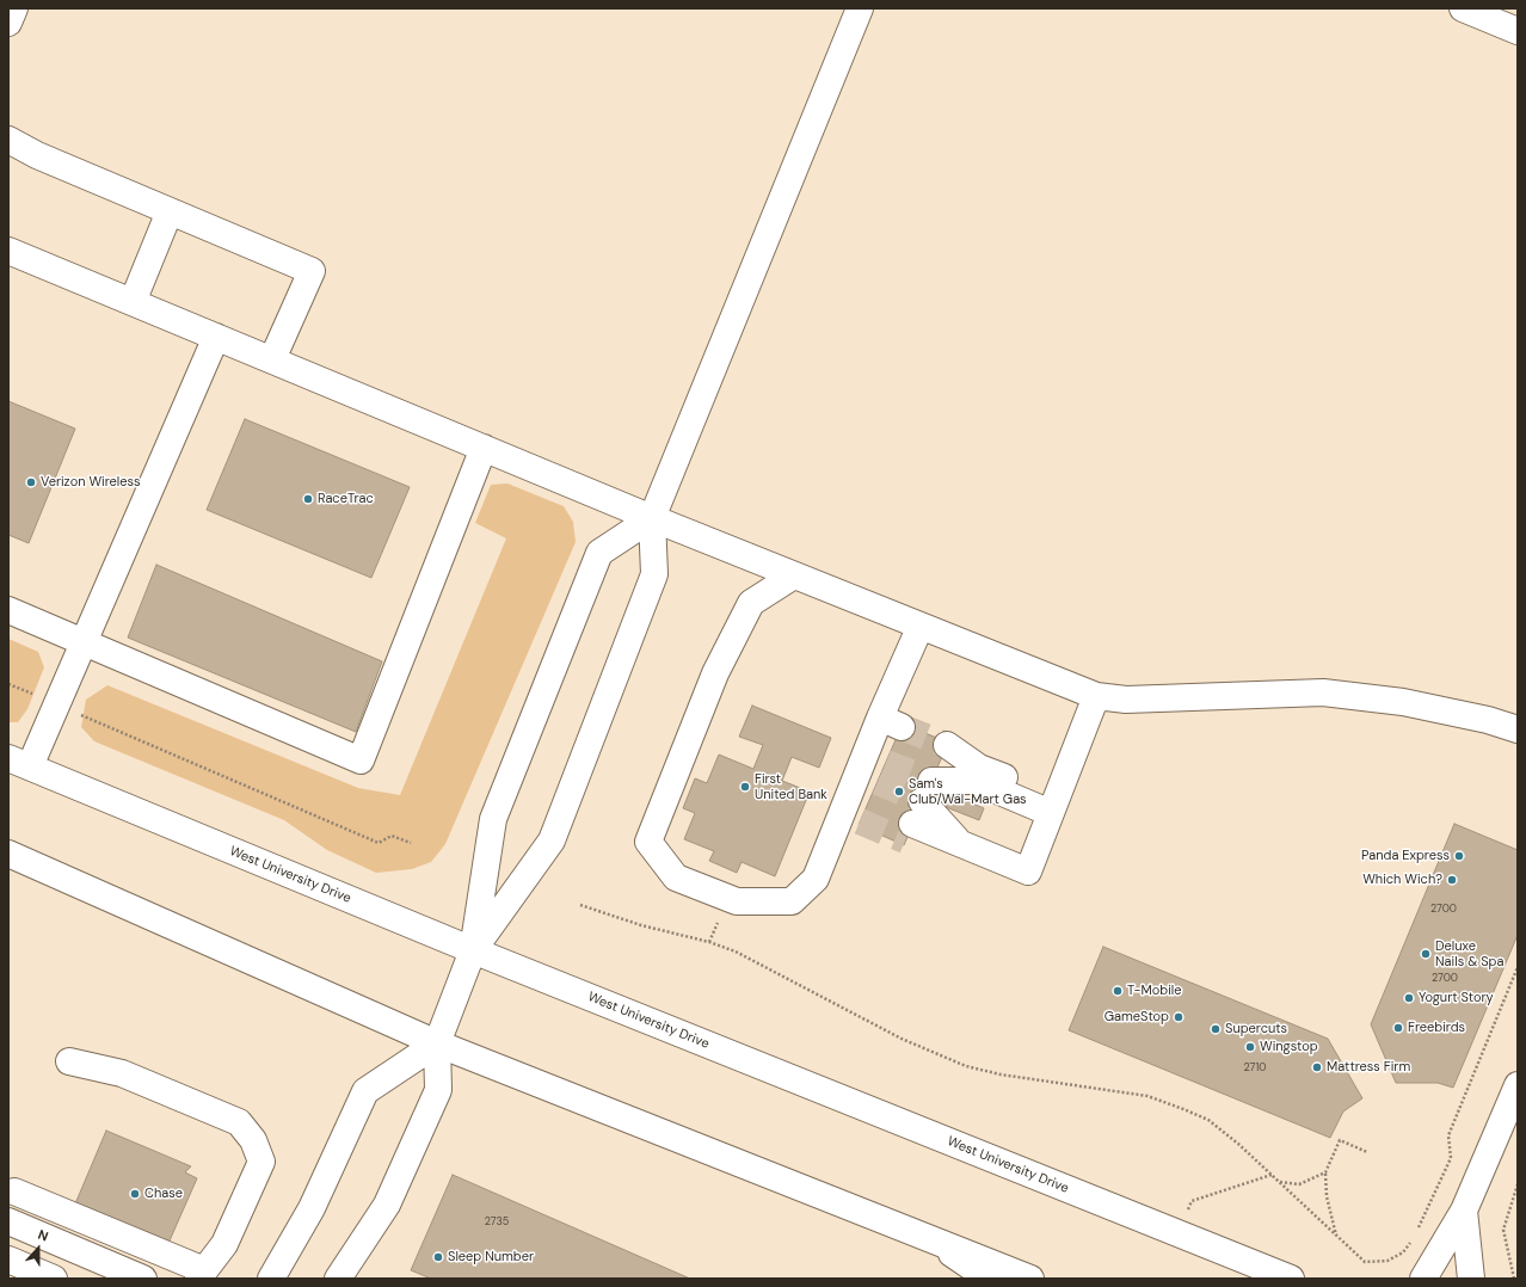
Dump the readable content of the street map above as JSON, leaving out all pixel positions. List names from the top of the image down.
{
  "streets": {
    "main road": ["West University Drive"]
  },
  "places": [
    "Verizon Wireless",
    "RaceTrac",
    "First United Bank",
    "Sam's Club/Wal-Mart Gas",
    "Panda Express",
    "Which Wich?",
    "Deluxe Nails & Spa",
    "T-Mobile",
    "Yogurt Story",
    "GameStop",
    "Freebirds",
    "Supercuts",
    "Wingstop",
    "Mattress Firm",
    "Chase",
    "Sleep Number"
  ],
  "house_numbers": [
    "2700",
    "2700",
    "2710",
    "2735"
  ],
  "north": "top"
}
